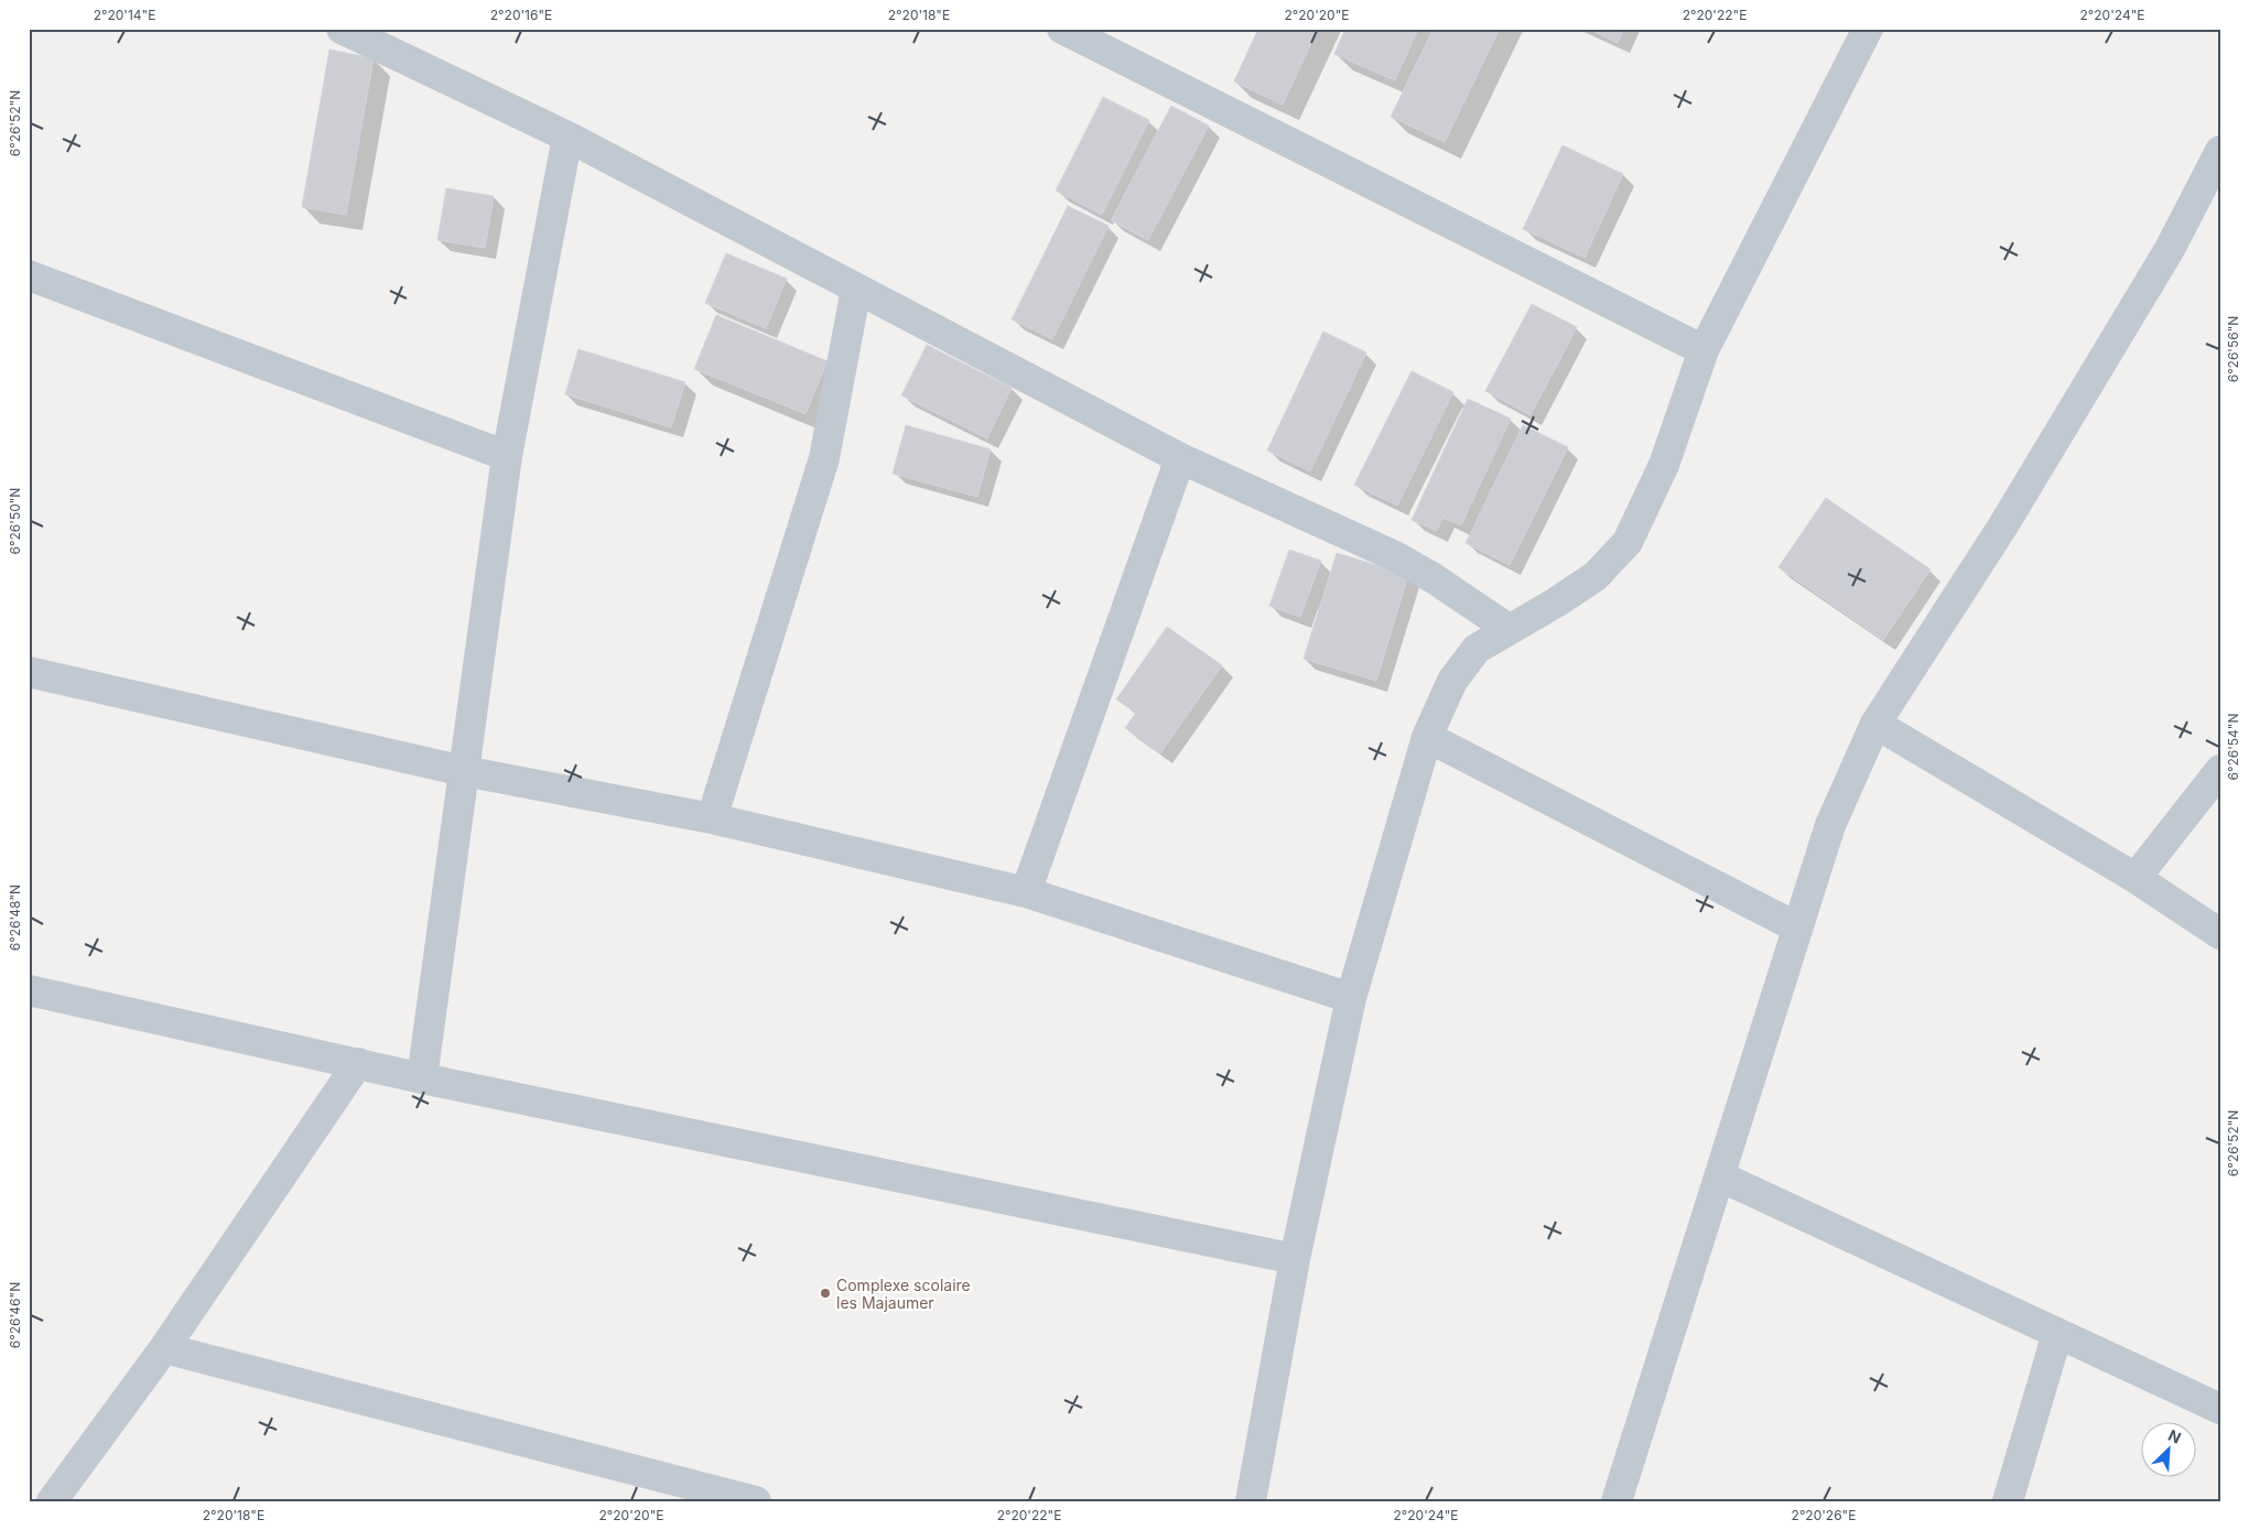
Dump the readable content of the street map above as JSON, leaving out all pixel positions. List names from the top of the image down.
{
  "places": ["Complexe scolaire les Majaumer"],
  "north": "top right",
  "coordinates": [
    "2°20'14\"E",
    "2°20'16\"E",
    "2°20'18\"E",
    "2°20'20\"E",
    "2°20'22\"E",
    "2°20'24\"E",
    "6°26'52\"N",
    "6°26'56\"N",
    "6°26'50\"N",
    "6°26'54\"N",
    "6°26'48\"N",
    "6°26'46\"N",
    "2°20'26\"E"
  ]
}
